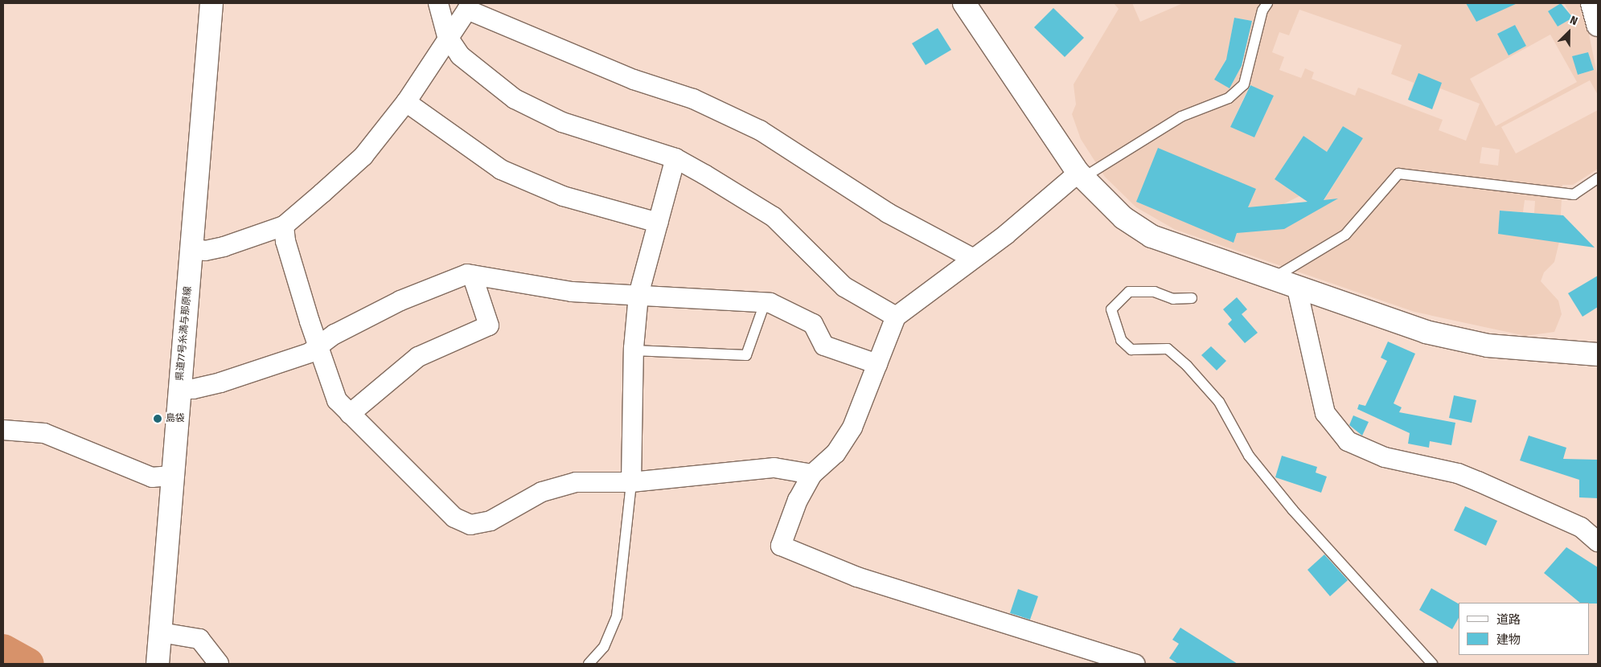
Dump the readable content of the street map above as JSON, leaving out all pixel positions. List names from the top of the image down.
{
  "streets": {
    "street": ["県道77号糸満与那原線"]
  },
  "places": ["島袋"],
  "legend": ["道路", "建物"],
  "north": "top right"
}
